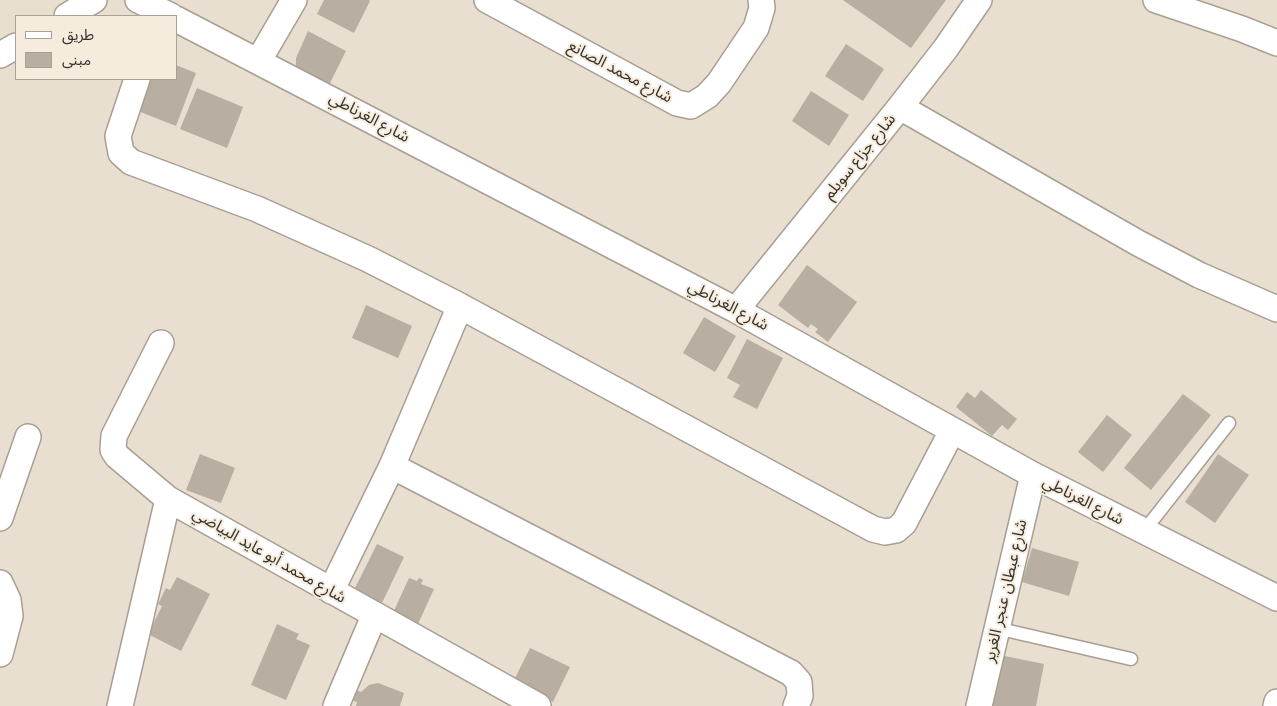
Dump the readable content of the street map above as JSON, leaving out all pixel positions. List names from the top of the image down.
{
  "streets": {
    "street": [
      "شارع محمد الصانع",
      "شارع الغرناطي",
      "شارع جزاع سويلم",
      "شارع محمد أبو عايد البياضي",
      "شارع عبطان عنجر الغرير"
    ]
  },
  "crossings": [
    ["شارع الغرناطي", "شارع جزاع سويلم"],
    ["شارع الغرناطي", "شارع عبطان عنجر الغرير"]
  ],
  "legend": ["طريق", "مبنى"]
}
